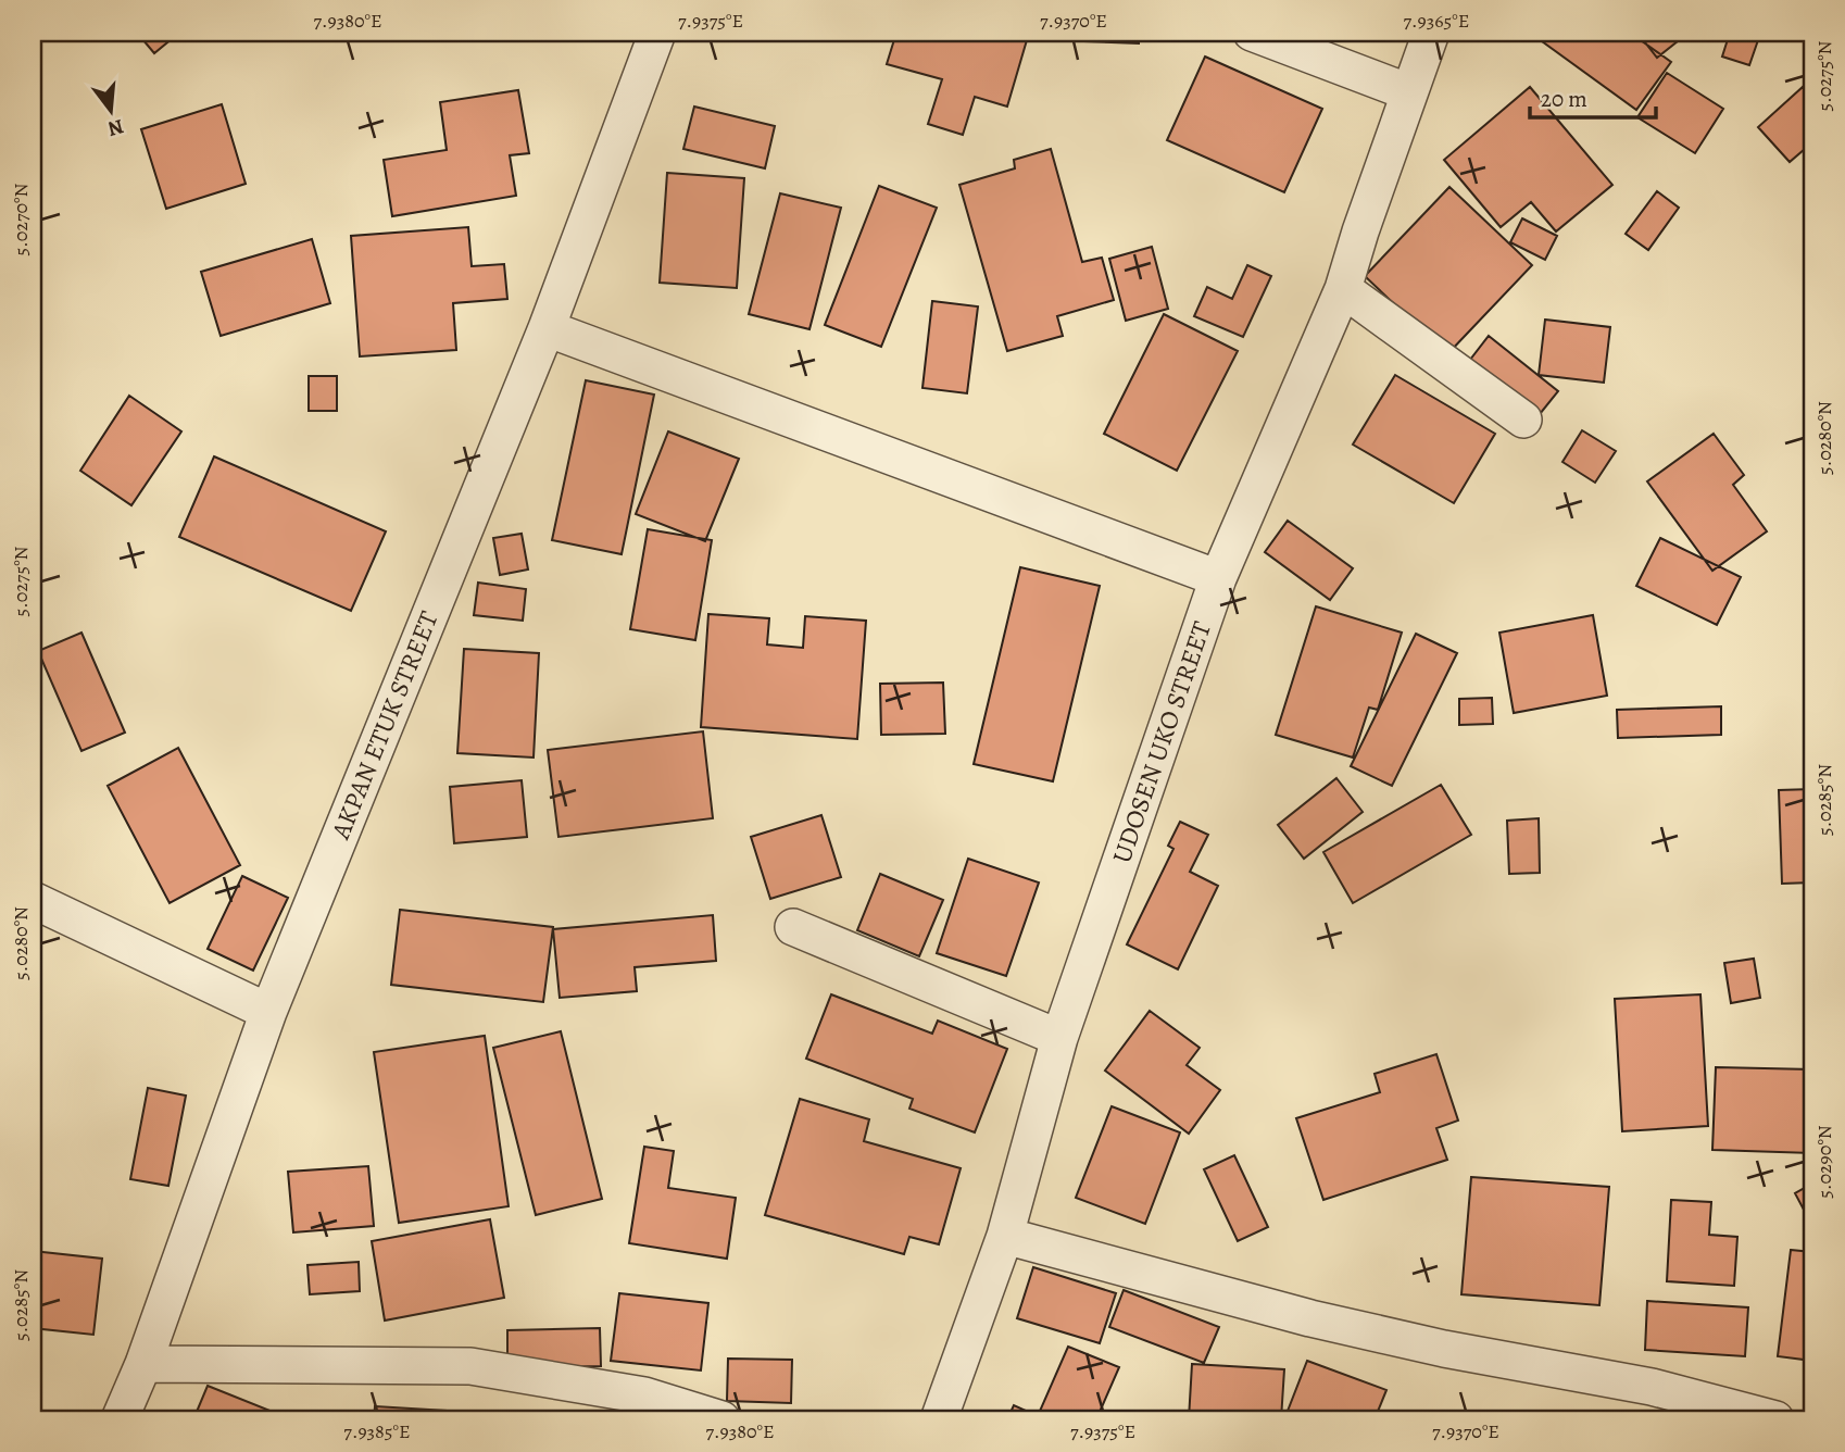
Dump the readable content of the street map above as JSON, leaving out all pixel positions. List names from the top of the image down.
{
  "streets": {
    "street": ["AKPAN ETUK STREET", "UDOSEN UKO STREET"]
  },
  "scale_bar": "20 m",
  "north": "bottom",
  "coordinates": [
    "7.9380°E",
    "7.9375°E",
    "7.9370°E",
    "7.9365°E",
    "5.0275°N",
    "5.0270°N",
    "5.0280°N",
    "5.0285°N",
    "5.0290°N",
    "7.9385°E"
  ]
}
